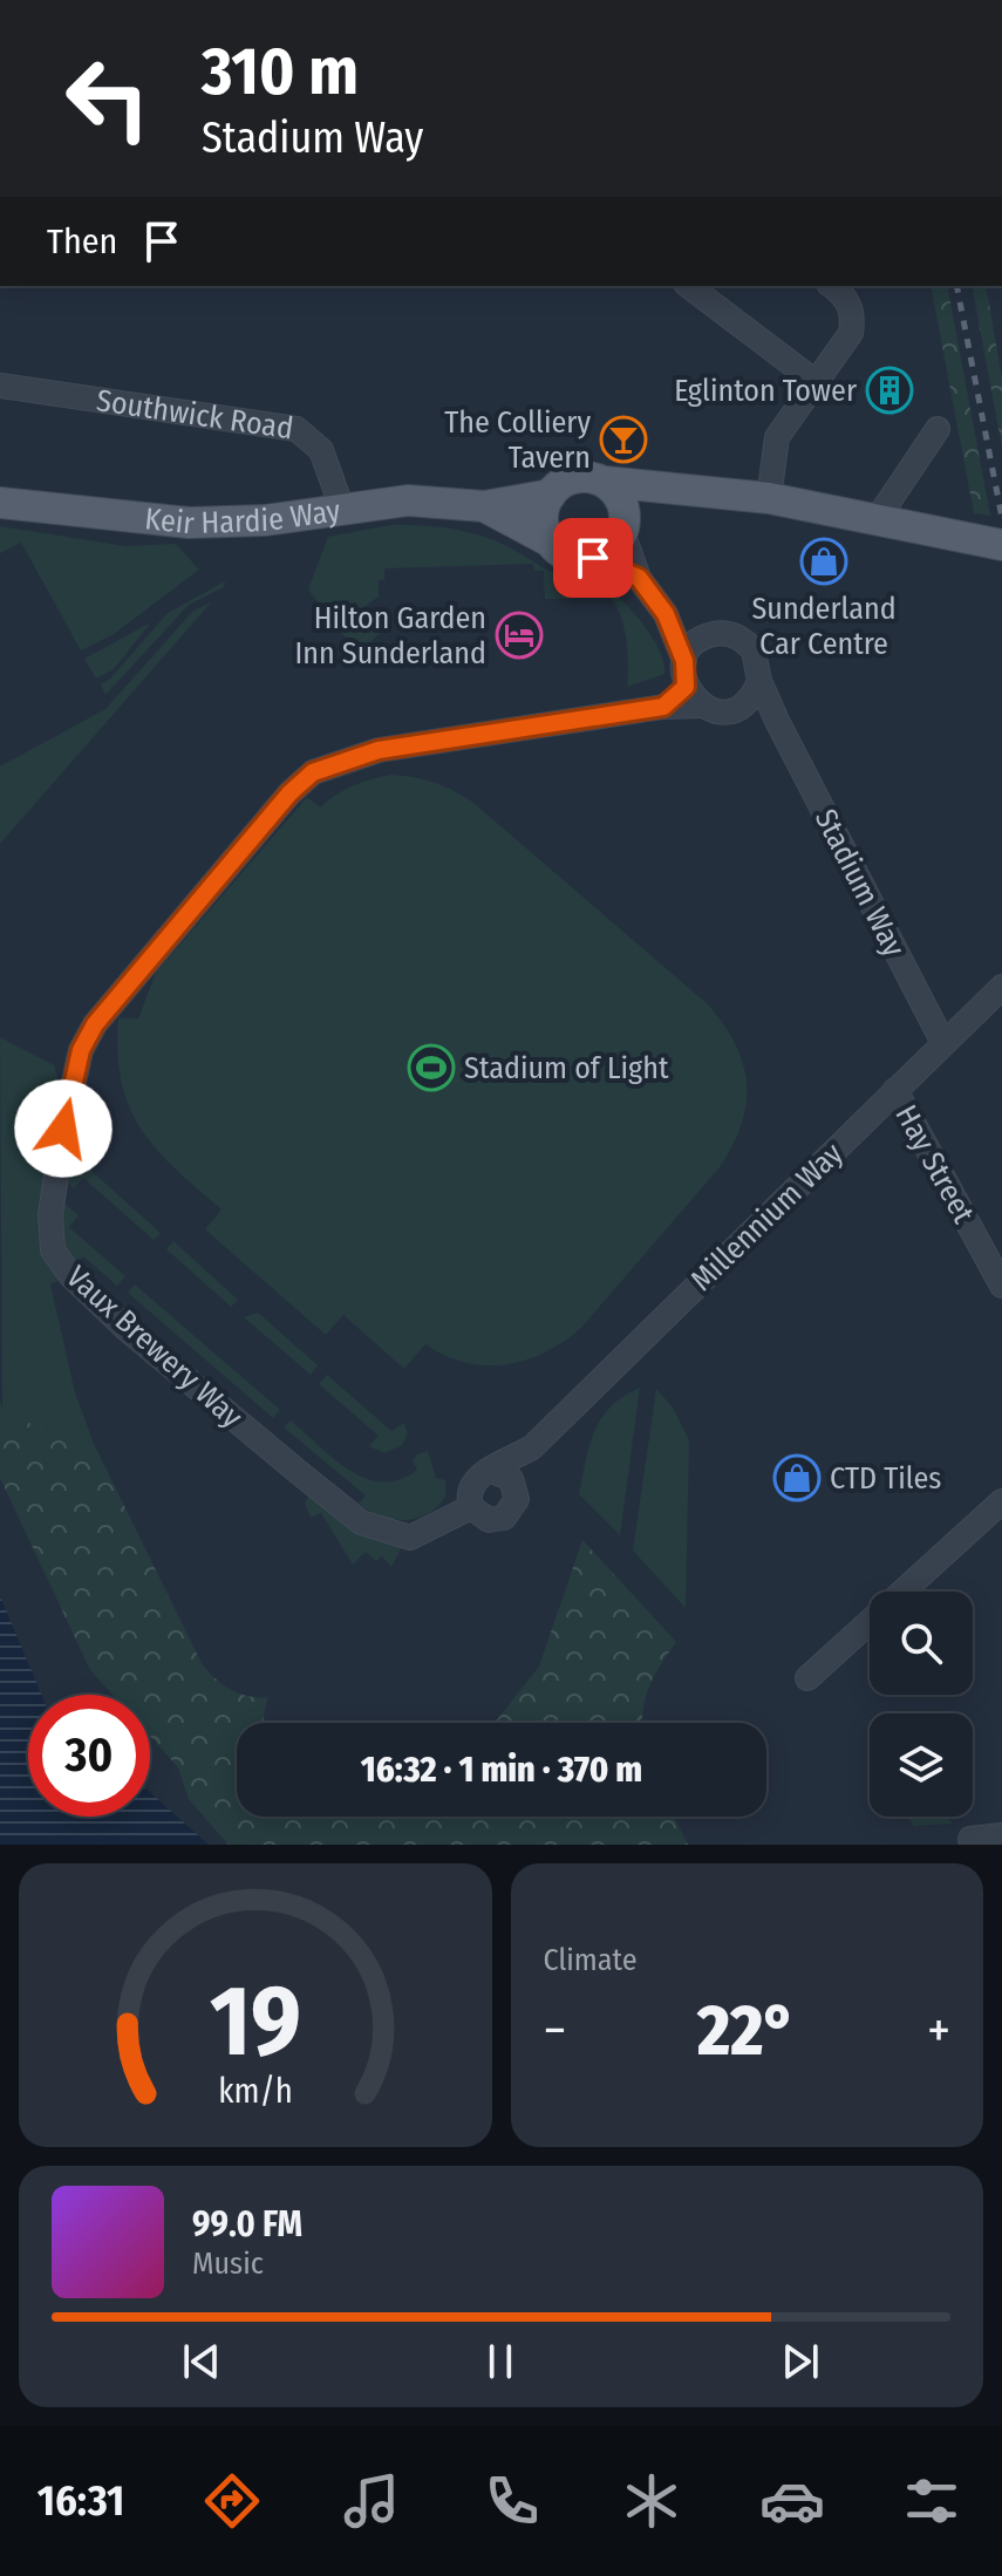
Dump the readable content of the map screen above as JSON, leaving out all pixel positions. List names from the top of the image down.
{
  "streets": {
    "main road": ["Keir Hardie Way"],
    "street": [
      "Southwick Road",
      "Stadium Way",
      "Hay Street",
      "Millennium Way",
      "Vaux Brewery Way"
    ]
  },
  "crossings": [
    ["Southwick Road", "Keir Hardie Way"],
    ["Stadium Way", "Millennium Way"],
    ["Stadium Way", "Vaux Brewery Way"],
    ["Hay Street", "Millennium Way"],
    ["Millennium Way", "Vaux Brewery Way"]
  ],
  "places": {
    "building": ["Eglinton Tower"],
    "bar": ["The Colliery Tavern"],
    "shop": ["Sunderland Car Centre", "CTD Tiles"],
    "hotel": ["Hilton Garden Inn Sunderland"],
    "sports": ["Stadium of Light"]
  },
  "page": {
    "turn": ["310 m", "Stadium Way"],
    "then": "Then",
    "limit": "30",
    "trip": "16:32 · 1 min · 370 m",
    "tile": "Climate",
    "heat": ["−", "22°", "+"],
    "song": ["99.0 FM", "Music"],
    "tabs": "16:31",
    "gauge": ["19", "km/h"]
  }
}
